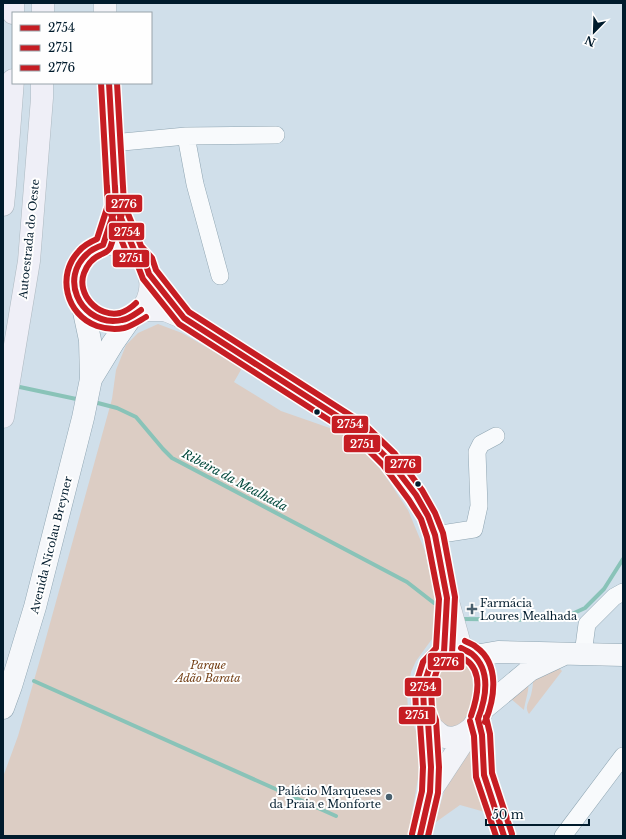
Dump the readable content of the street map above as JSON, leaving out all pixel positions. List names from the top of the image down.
{
  "streets": {
    "highway": ["Autoestrada do Oeste"],
    "main road": ["Avenida Nicolau Breyner"]
  },
  "water": ["Ribeira da Mealhada"],
  "parks": ["Parque Adão Barata"],
  "places": {
    "health": ["Farmácia Loures Mealhada"],
    "other": ["Palácio Marqueses da Praia e Monforte"]
  },
  "lines": ["transit line 2754", "transit line 2751", "transit line 2776"],
  "legend": ["2754", "2751", "2776"],
  "scale_bar": "50 m",
  "north": "bottom left"
}
